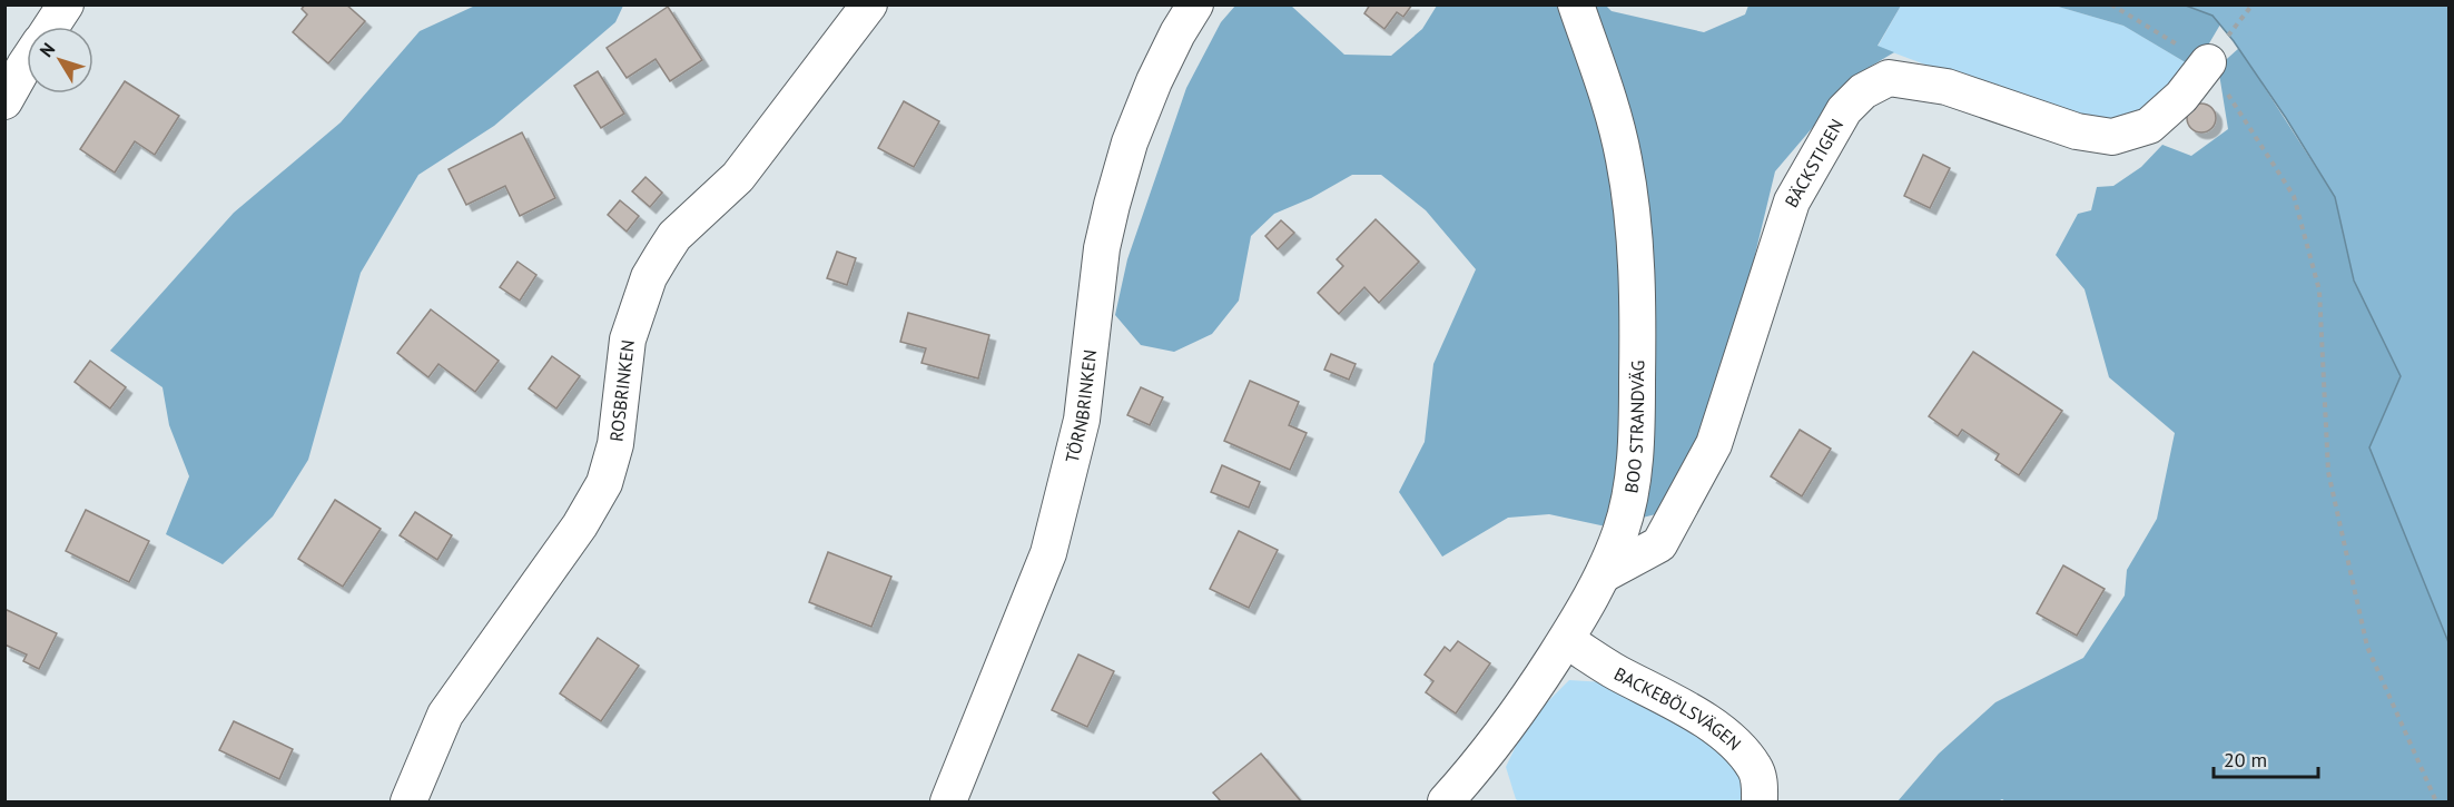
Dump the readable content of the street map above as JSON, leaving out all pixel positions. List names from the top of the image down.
{
  "streets": {
    "street": [
      "BÄCKSTIGEN",
      "ROSBRINKEN",
      "TÖRNBRINKEN",
      "BOO STRANDVÄG",
      "BACKEBÖLSVÄGEN"
    ]
  },
  "crossings": [
    ["BÄCKSTIGEN", "BOO STRANDVÄG"],
    ["BOO STRANDVÄG", "BACKEBÖLSVÄGEN"]
  ],
  "scale_bar": "20 m",
  "north": "top left"
}
